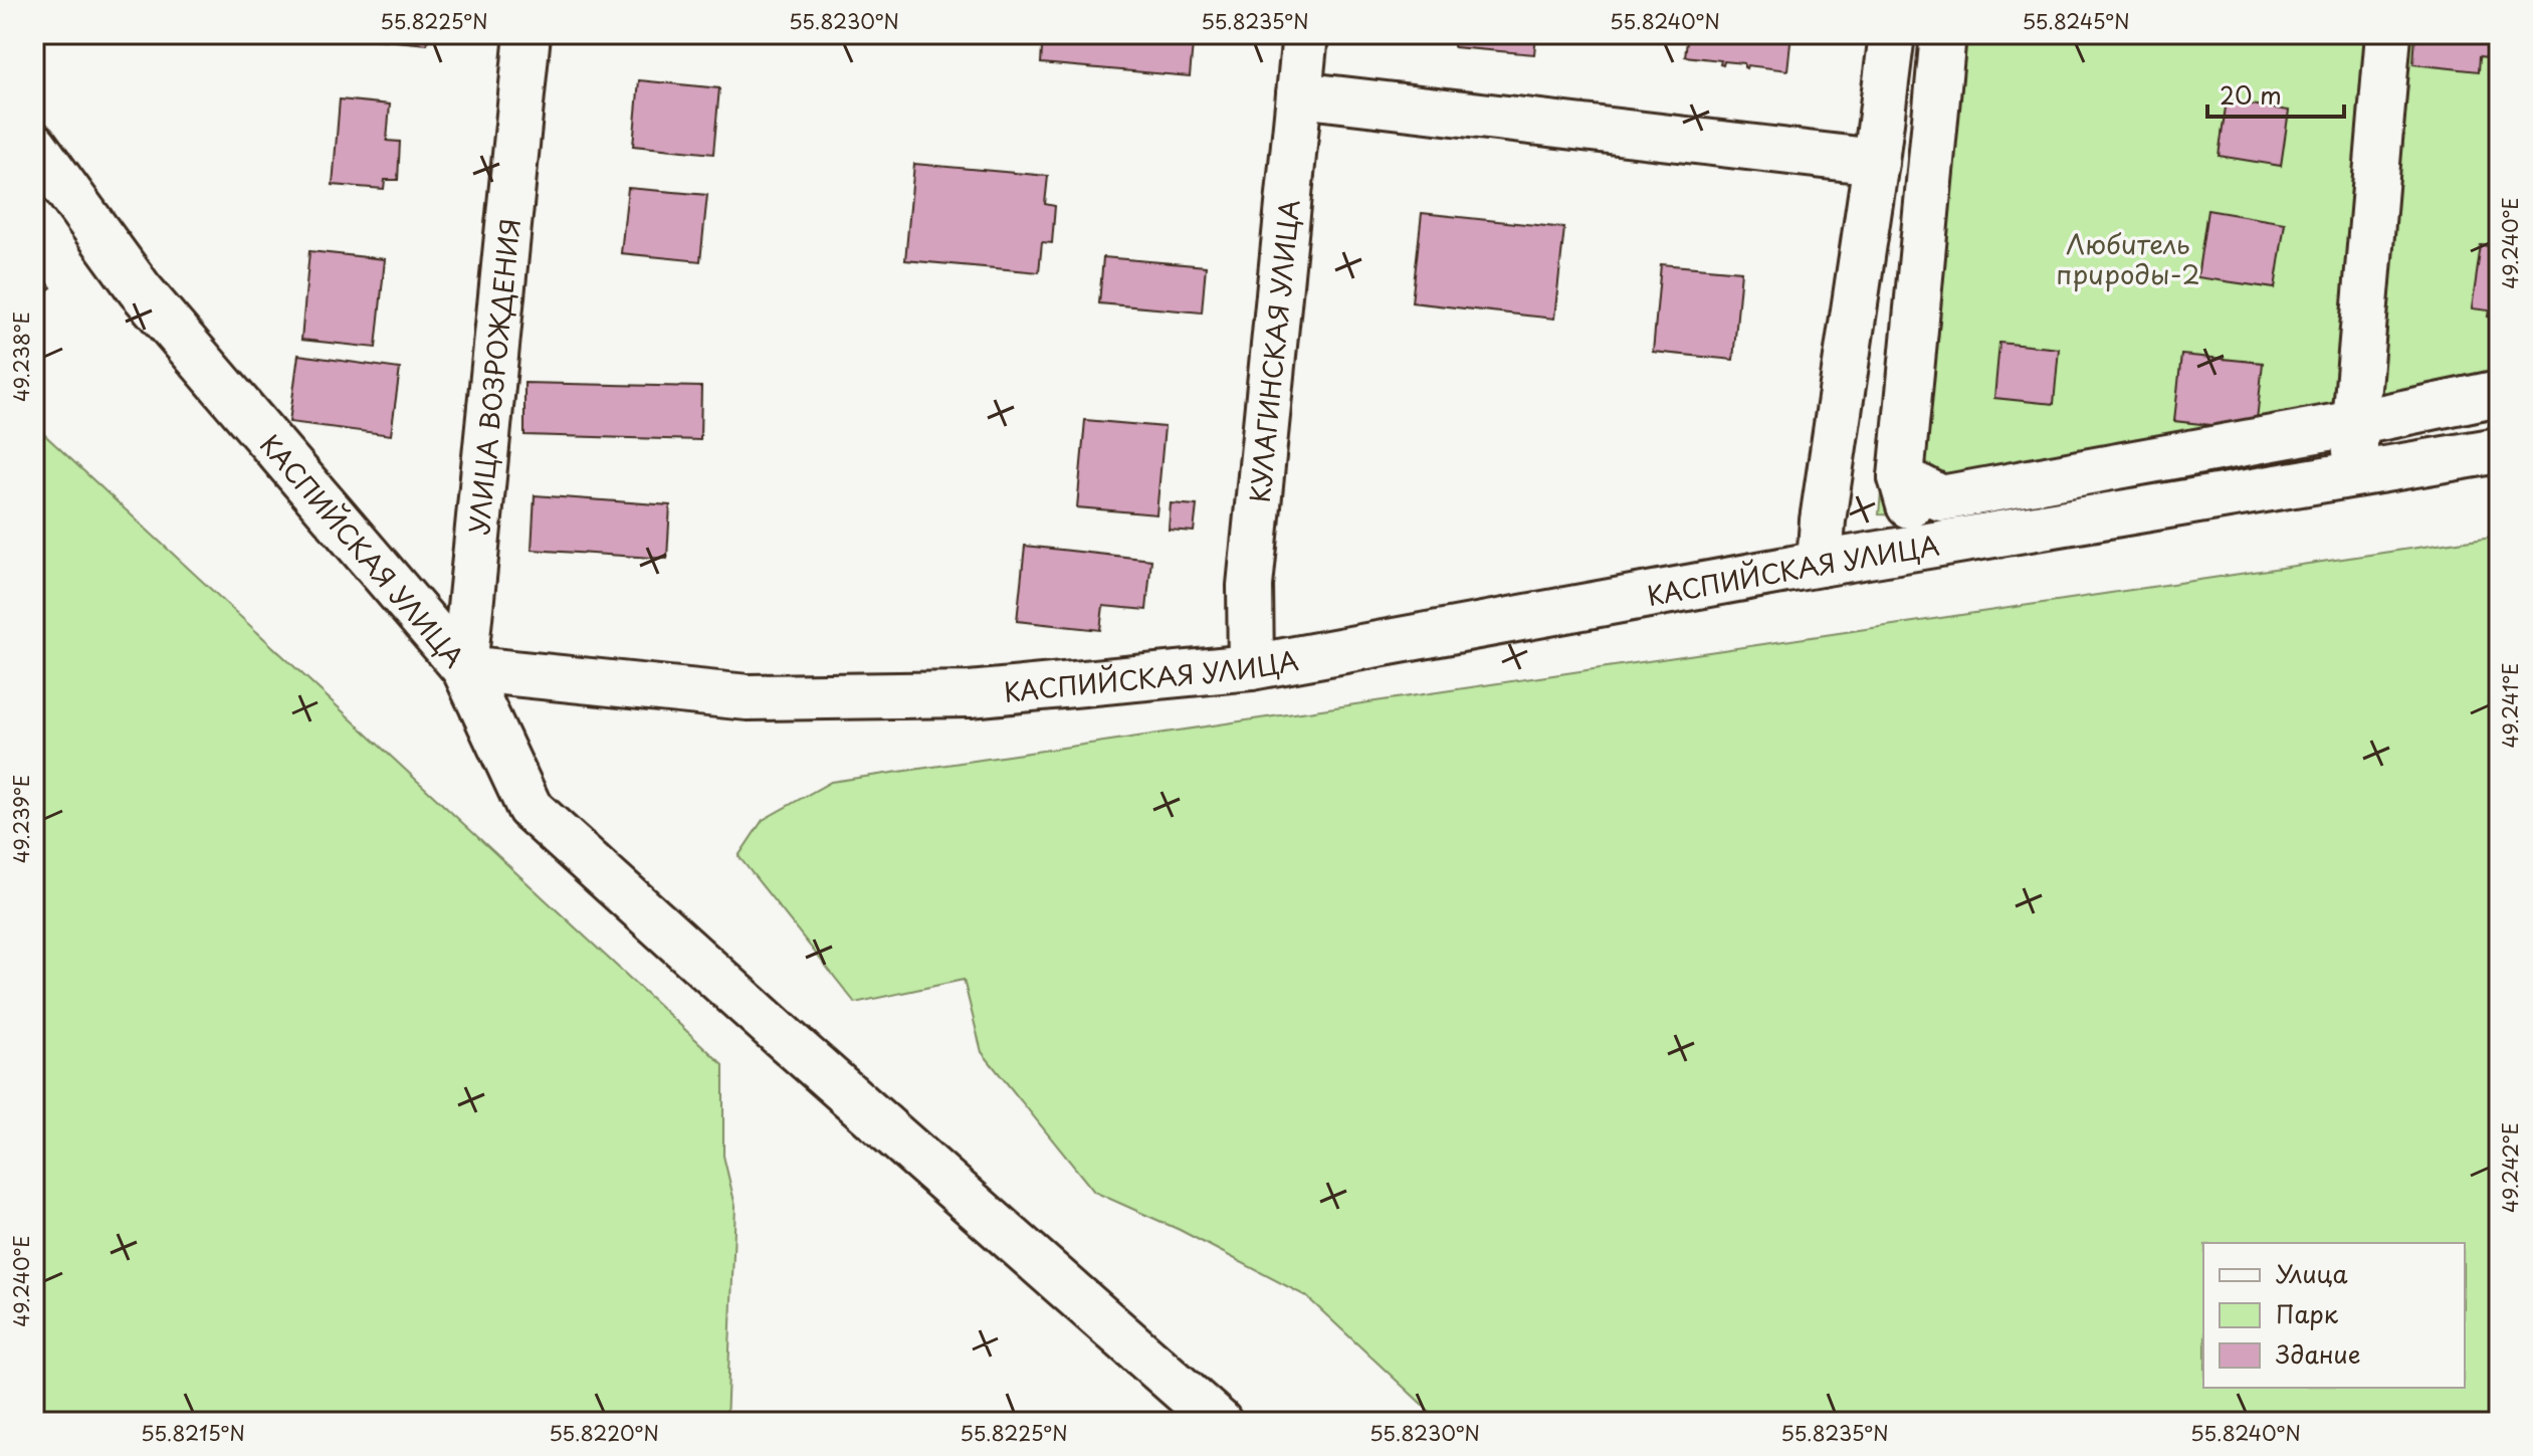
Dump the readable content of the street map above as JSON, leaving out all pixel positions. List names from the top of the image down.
{
  "streets": {
    "street": ["КУЛАГИНСКАЯ УЛИЦА", "УЛИЦА ВОЗРОЖДЕНИЯ", "КАСПИЙСКАЯ УЛИЦА"]
  },
  "crossings": [
    ["КУЛАГИНСКАЯ УЛИЦА", "КАСПИЙСКАЯ УЛИЦА"],
    ["УЛИЦА ВОЗРОЖДЕНИЯ", "КАСПИЙСКАЯ УЛИЦА"]
  ],
  "parks": ["Любитель природы-2"],
  "legend": ["Улица", "Парк", "Здание"],
  "scale_bar": "20 m",
  "coordinates": [
    "55.8225°N",
    "55.8230°N",
    "55.8235°N",
    "55.8240°N",
    "55.8245°N",
    "49.240°E",
    "49.238°E",
    "49.241°E",
    "49.239°E",
    "49.242°E",
    "55.8215°N",
    "55.8220°N"
  ]
}
